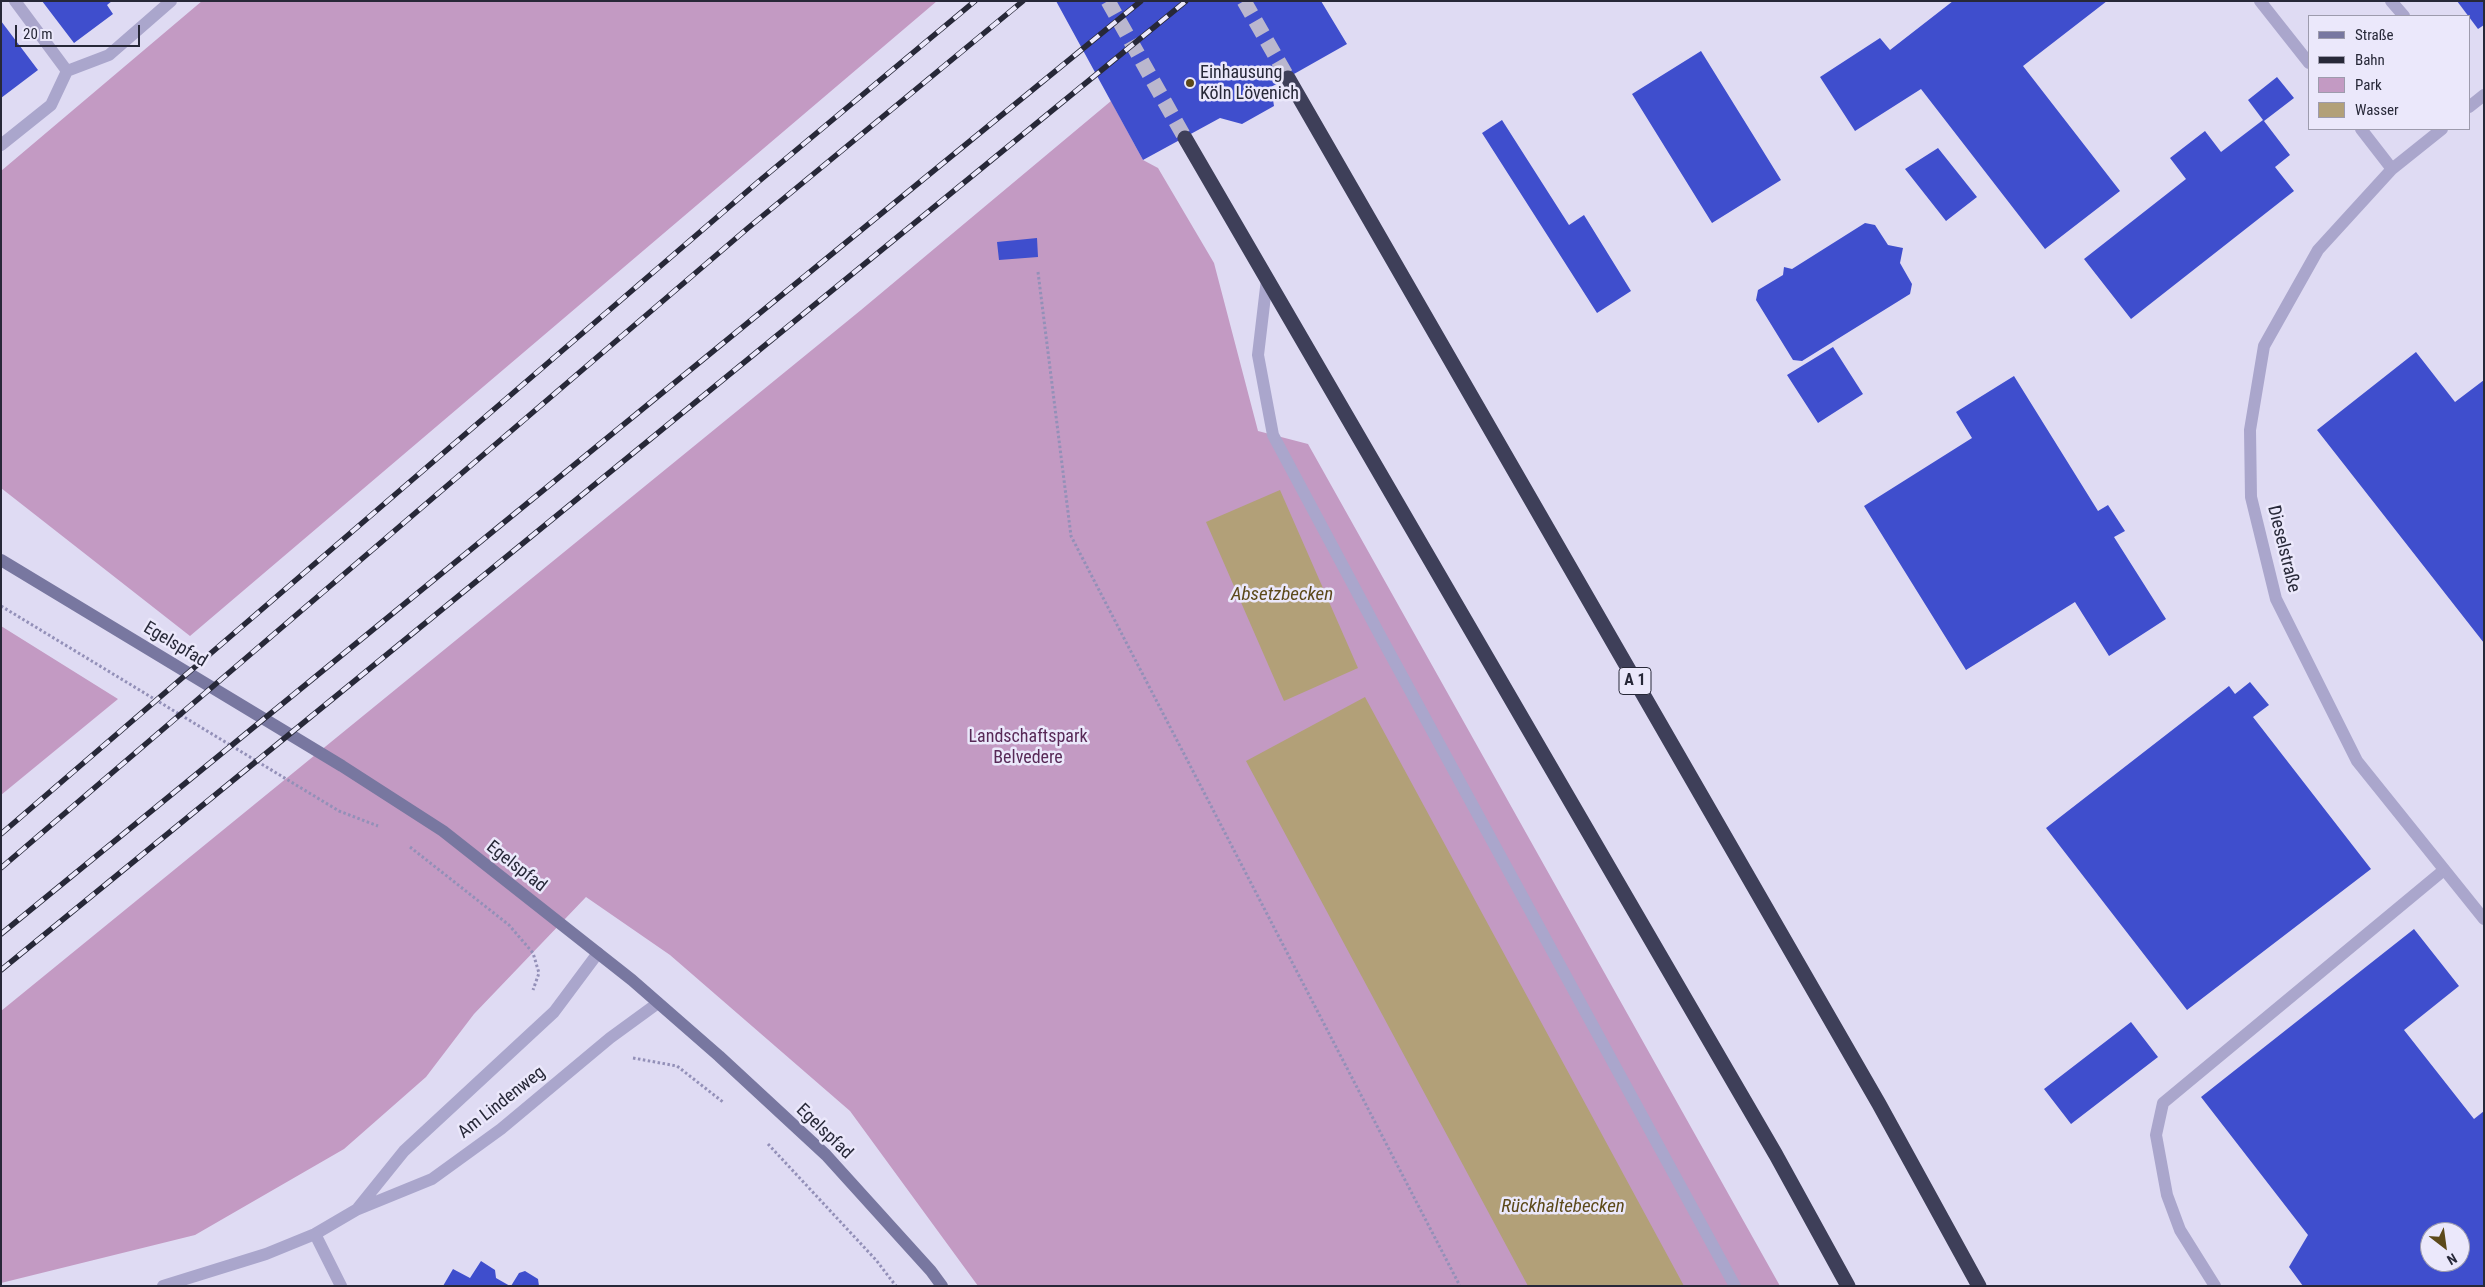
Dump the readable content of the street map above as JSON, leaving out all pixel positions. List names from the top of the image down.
{
  "streets": {
    "highway": ["A 1"],
    "street": ["Dieselstraße", "Egelspfad", "Am Lindenweg"]
  },
  "crossings": [
    ["Egelspfad", "Am Lindenweg"]
  ],
  "water": ["Absetzbecken", "Rückhaltebecken"],
  "parks": ["Landschaftspark Belvedere"],
  "places": ["Einhausung Köln Lövenich"],
  "legend": [
    "Straße",
    "Bahn",
    "Park",
    "Wasser"
  ],
  "scale_bar": "20 m",
  "north": "bottom right"
}
